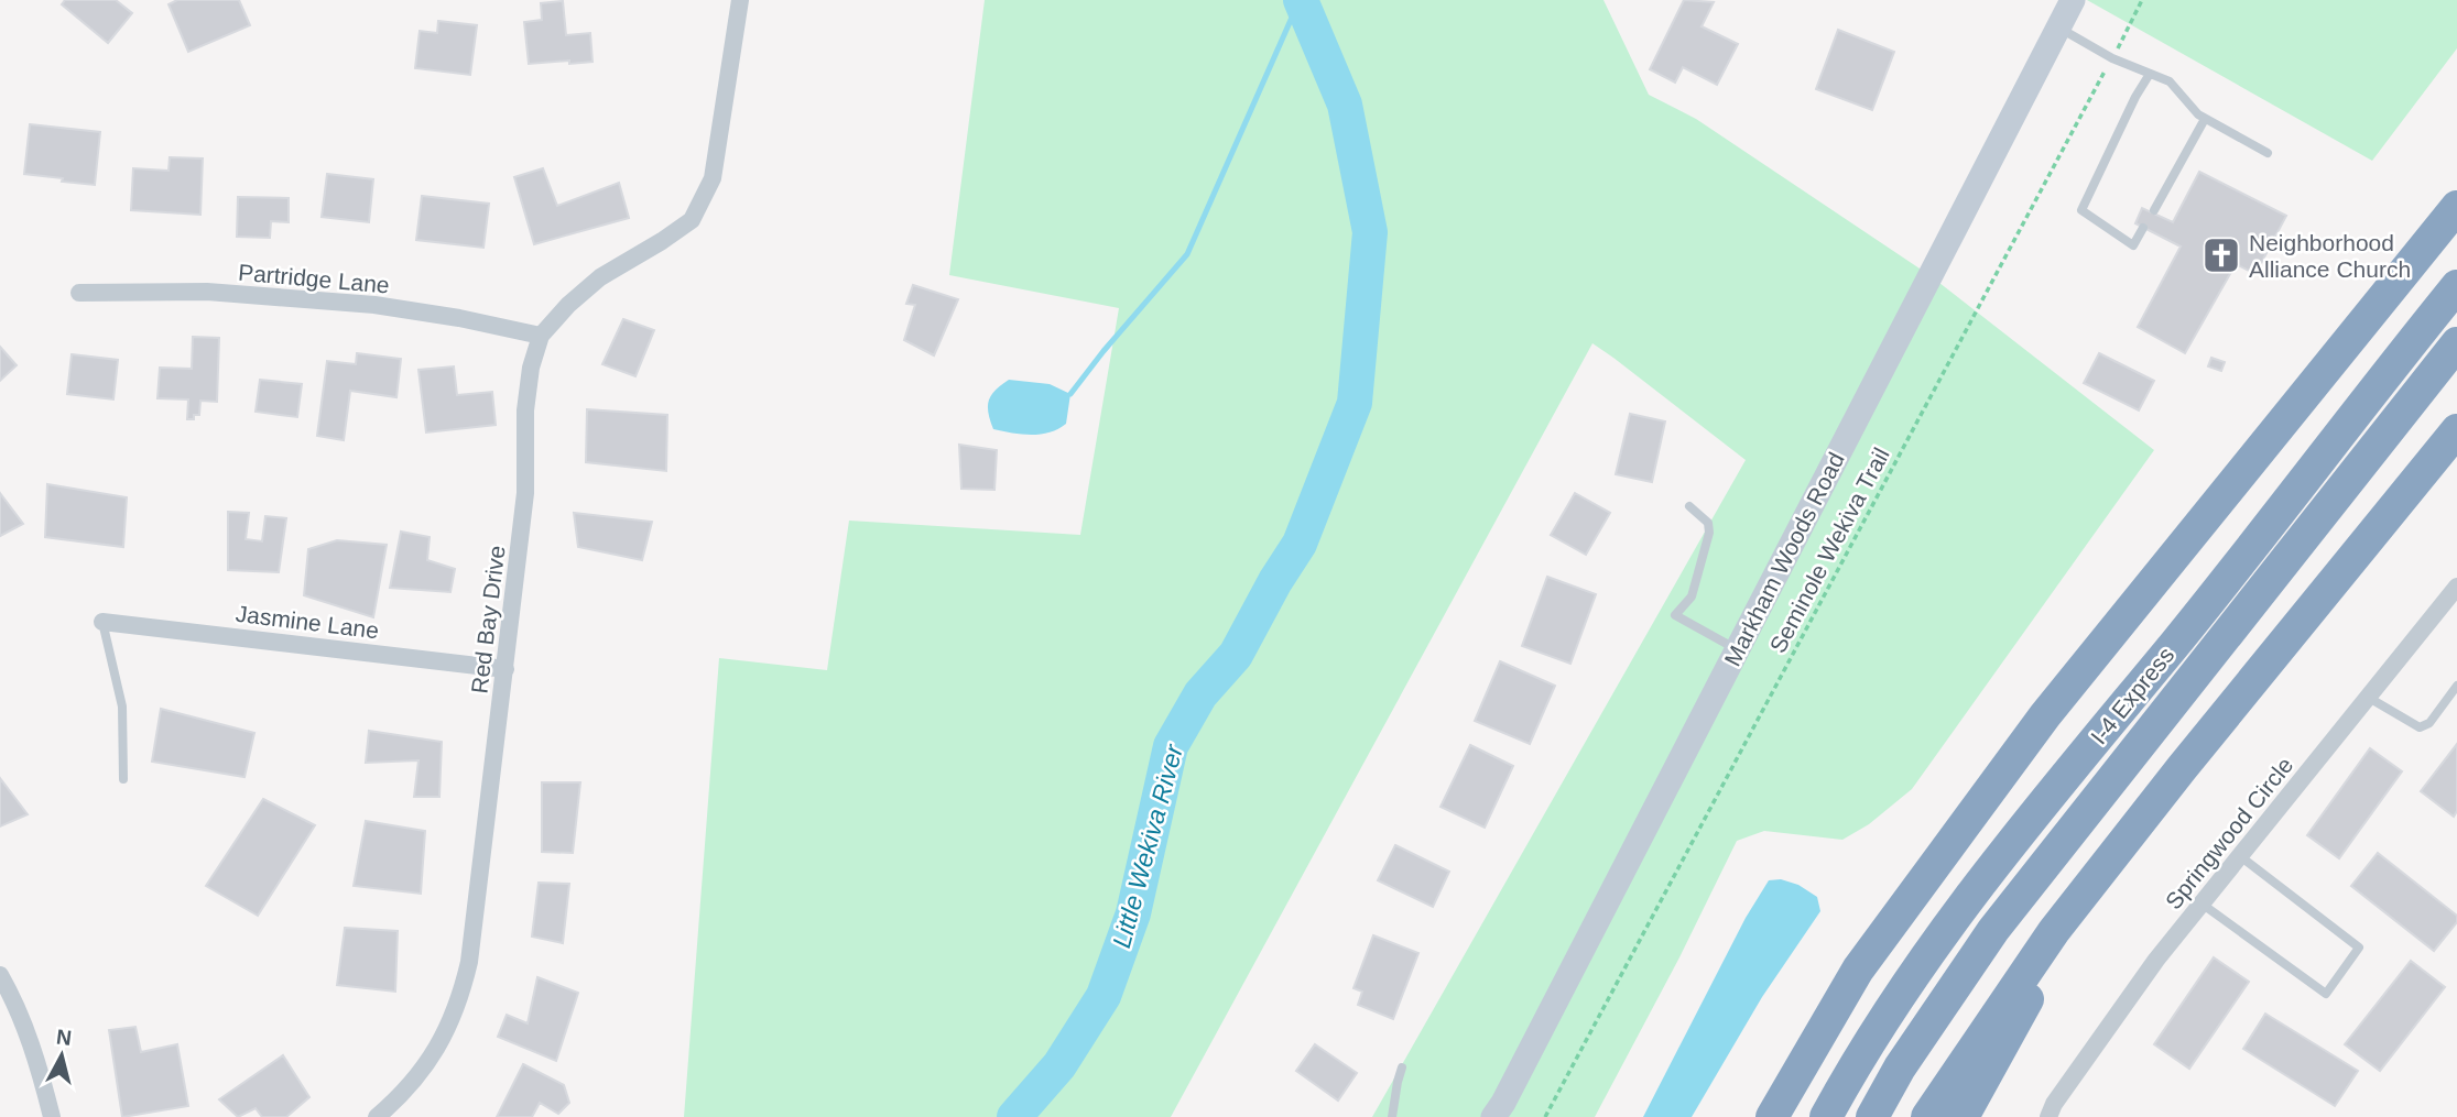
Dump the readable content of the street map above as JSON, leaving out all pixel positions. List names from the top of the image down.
{
  "streets": {
    "highway": ["I-4 Express"],
    "main road": ["Markham Woods Road"],
    "street": [
      "Partridge Lane",
      "Red Bay Drive",
      "Jasmine Lane",
      "Springwood Circle"
    ],
    "path": ["Seminole Wekiva Trail"]
  },
  "crossings": [
    ["Partridge Lane", "Red Bay Drive"],
    ["Red Bay Drive", "Jasmine Lane"]
  ],
  "water": ["Little Wekiva River"],
  "places": {
    "church": ["Neighborhood Alliance Church"]
  },
  "north": "top"
}
